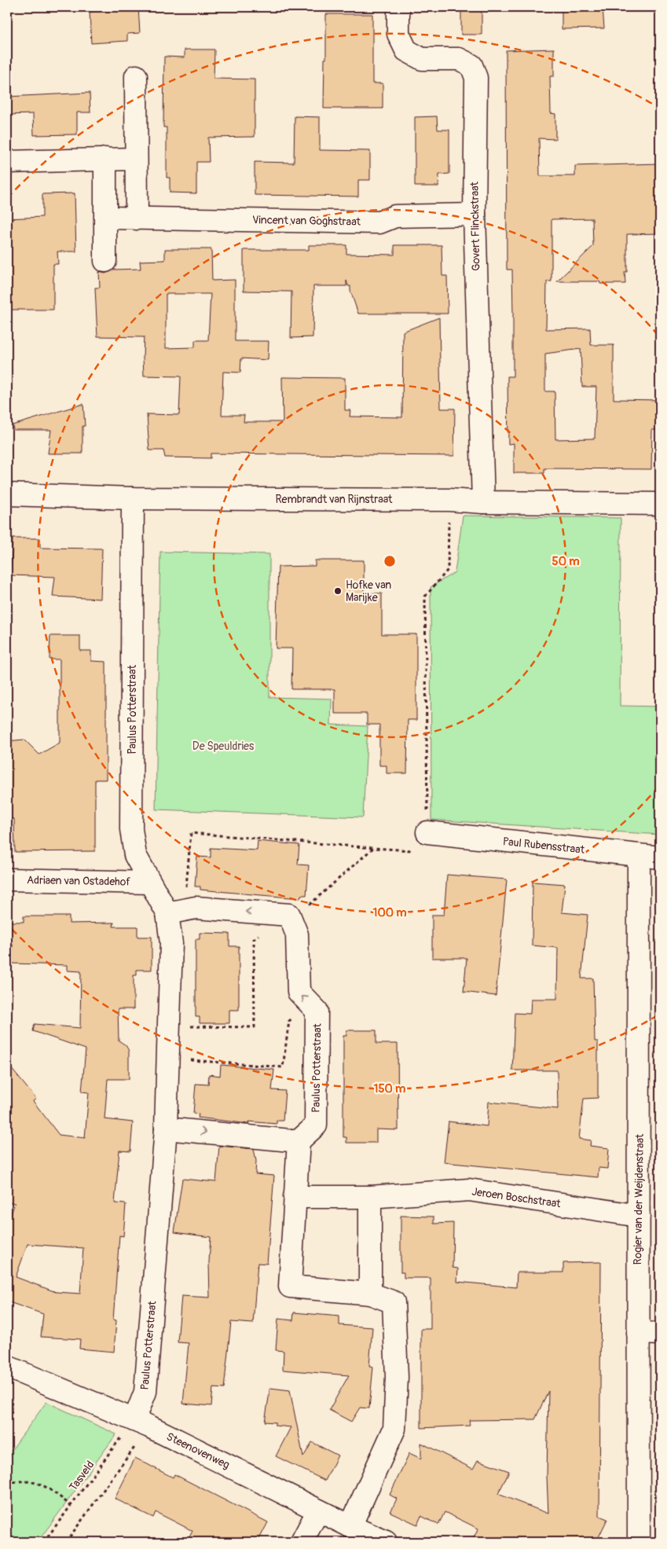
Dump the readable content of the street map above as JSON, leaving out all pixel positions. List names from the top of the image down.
{
  "streets": {
    "street": [
      "Vincent van Goghstraat",
      "Govert Flinckstraat",
      "Rembrandt van Rijnstraat",
      "Paulus Potterstraat",
      "Paul Rubensstraat",
      "Adriaen van Ostadehof",
      "Jeroen Boschstraat",
      "Rogier van der Weijdenstraat",
      "Steenovenweg"
    ],
    "path": ["Tasveld"]
  },
  "crossings": [
    ["Vincent van Goghstraat", "Govert Flinckstraat"],
    ["Govert Flinckstraat", "Rembrandt van Rijnstraat"],
    ["Rembrandt van Rijnstraat", "Paulus Potterstraat"],
    ["Paulus Potterstraat", "Adriaen van Ostadehof"],
    ["Paulus Potterstraat", "Steenovenweg"],
    ["Paulus Potterstraat", "Tasveld"],
    ["Paul Rubensstraat", "Rogier van der Weijdenstraat"],
    ["Jeroen Boschstraat", "Rogier van der Weijdenstraat"],
    ["Steenovenweg", "Tasveld"]
  ],
  "parks": ["De Speuldries"],
  "places": ["Hofke van Marijke"],
  "rings": ["50 m", "100 m", "150 m"]
}
